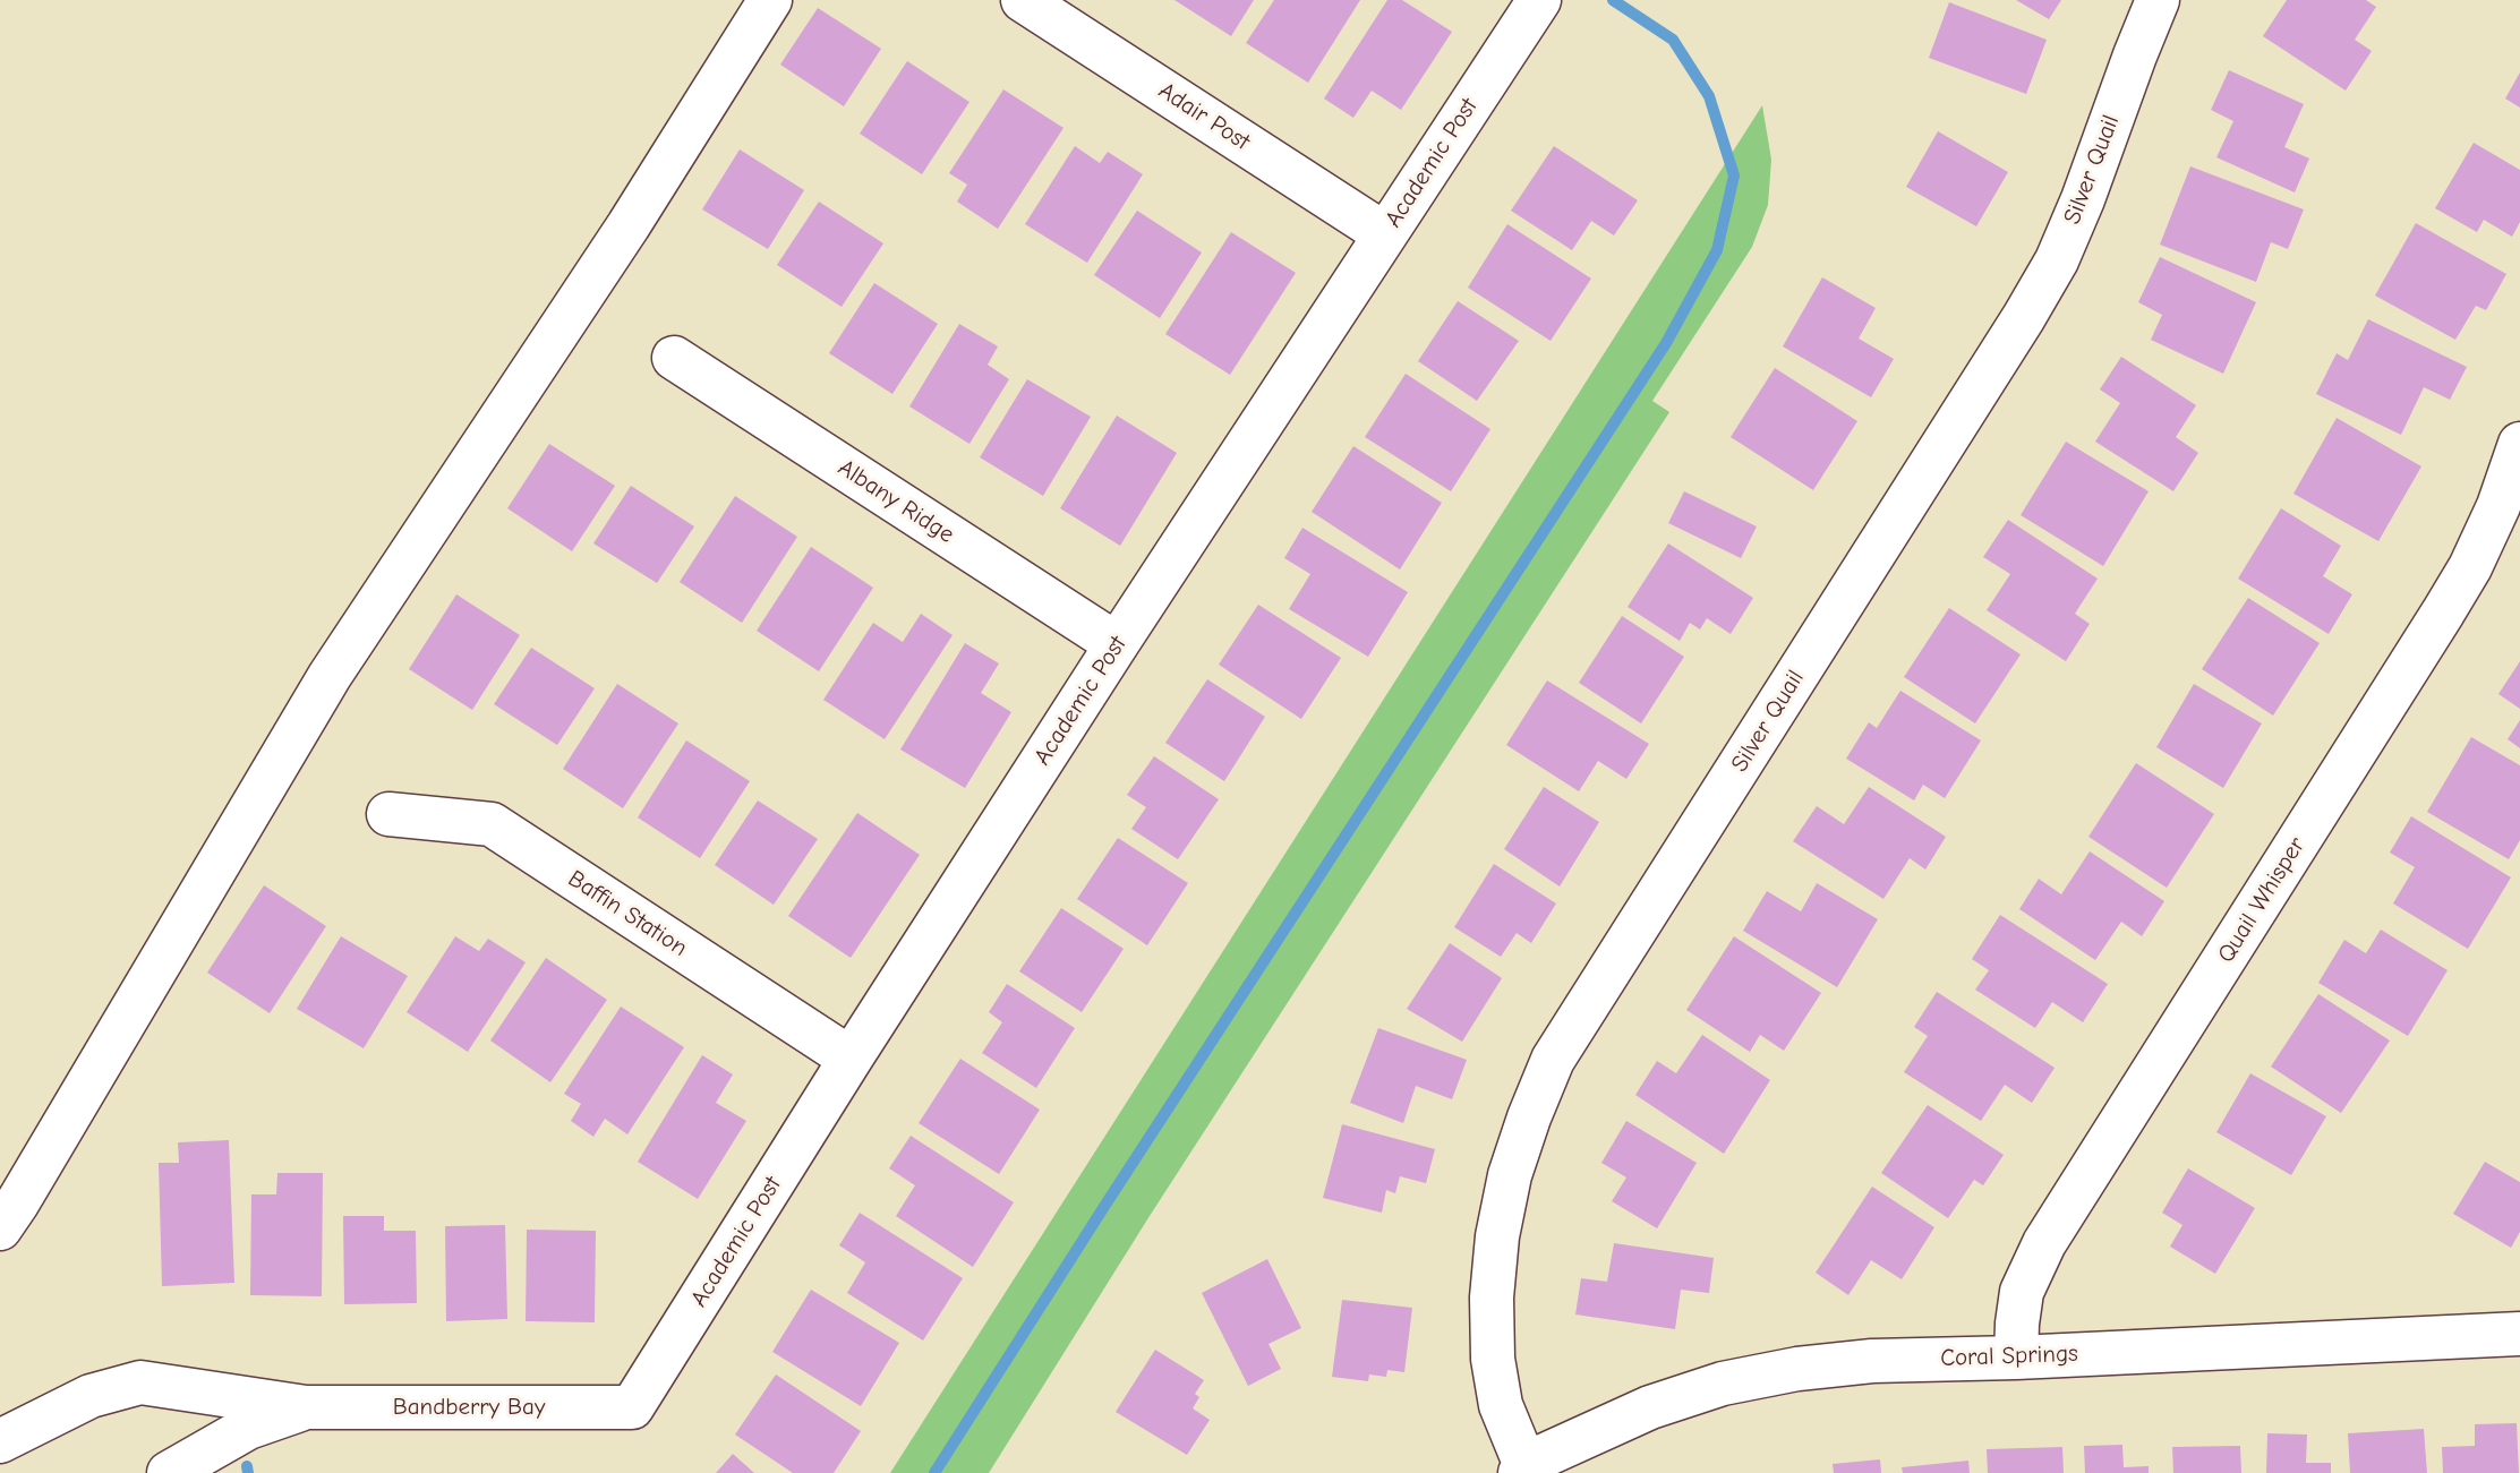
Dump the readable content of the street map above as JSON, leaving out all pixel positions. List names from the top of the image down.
{
  "streets": {
    "street": [
      "Adair Post",
      "Academic Post",
      "Silver Quail",
      "Albany Ridge",
      "Quail Whisper",
      "Baffin Station",
      "Coral Springs",
      "Bandberry Bay"
    ]
  },
  "crossings": [
    ["Adair Post", "Academic Post"],
    ["Academic Post", "Albany Ridge"],
    ["Academic Post", "Baffin Station"],
    ["Academic Post", "Bandberry Bay"],
    ["Silver Quail", "Coral Springs"],
    ["Quail Whisper", "Coral Springs"]
  ]
}
